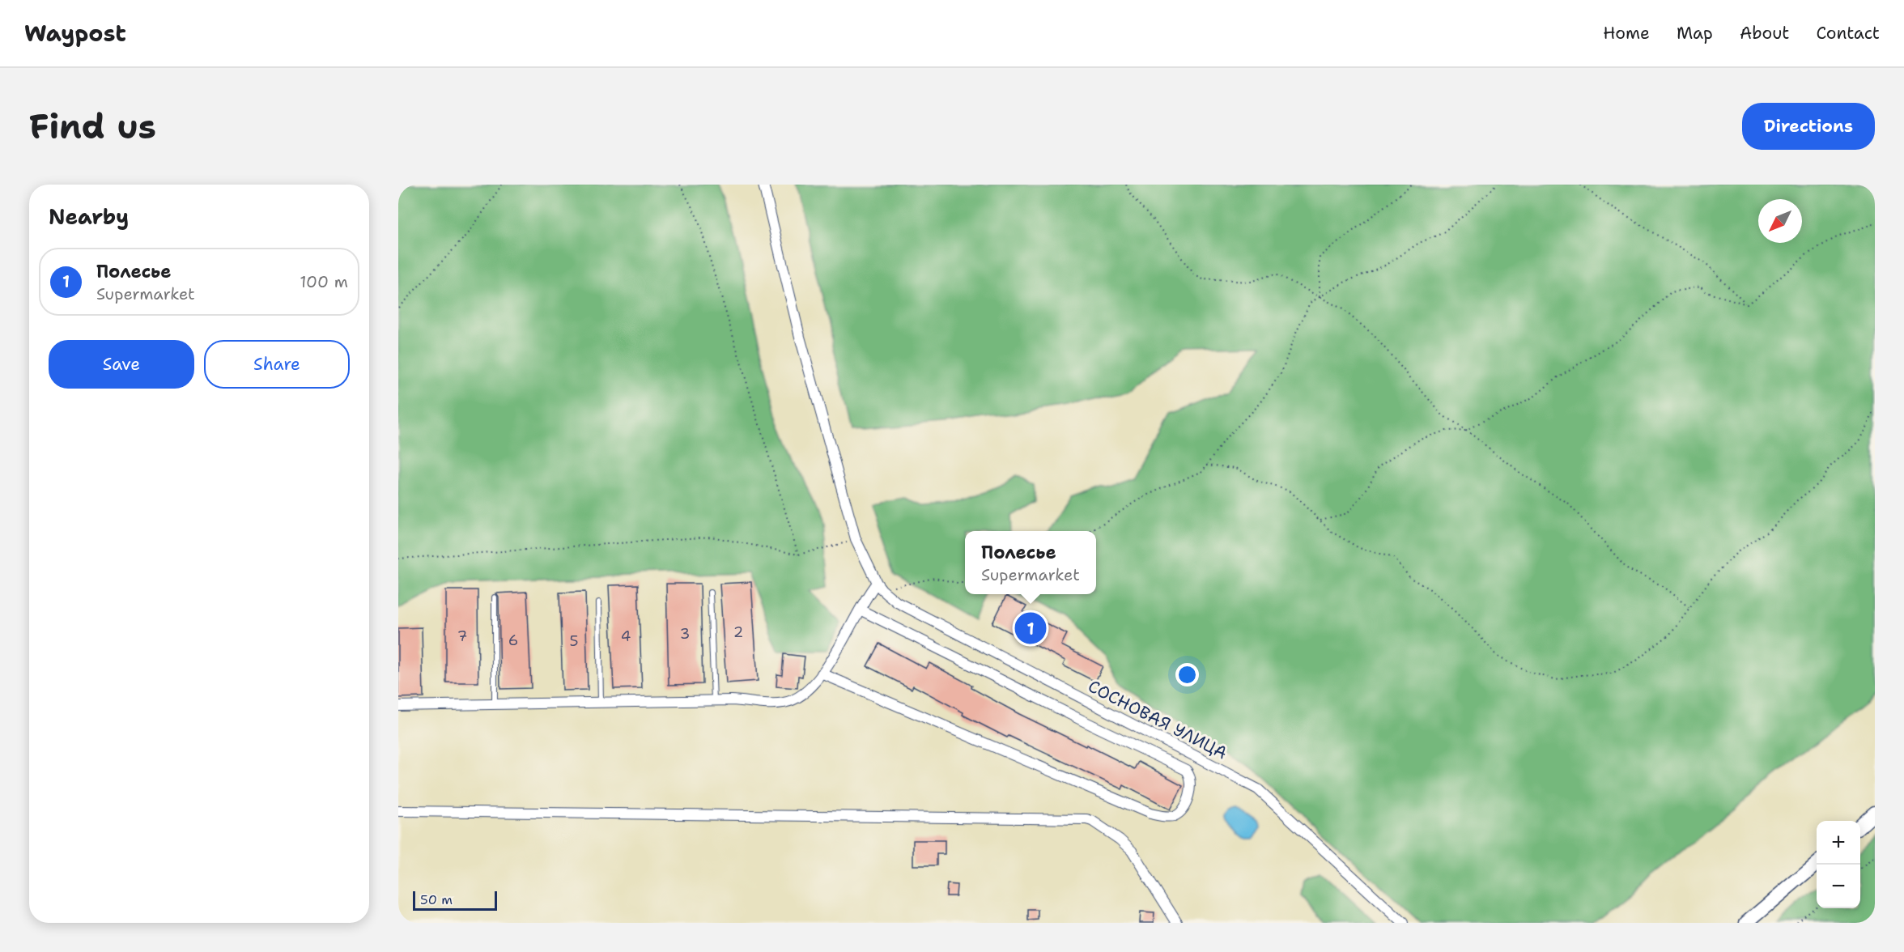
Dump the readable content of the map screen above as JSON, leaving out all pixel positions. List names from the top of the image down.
{
  "streets": {
    "street": ["СОСНОВАЯ УЛИЦА"]
  },
  "house_numbers": [
    "2",
    "3",
    "7",
    "4",
    "6",
    "5"
  ],
  "scale_bar": "50 m",
  "north": "bottom left",
  "page": {
    "header": "Waypost",
    "nav": [
      "Home",
      "Map",
      "About",
      "Contact"
    ],
    "buttons": [
      "Directions",
      ["Save", "Share"]
    ],
    "title": "Find us",
    "heading": "Nearby",
    "list": [
      {
        "mark": "1",
        "name": "Полесье",
        "note": "Supermarket",
        "value": "100 m"
      }
    ],
    "popup": ["Полесье", "Supermarket"],
    "pins": "1",
    "map_buttons": ["+", "−"],
    "scale": "50 m"
  }
}
